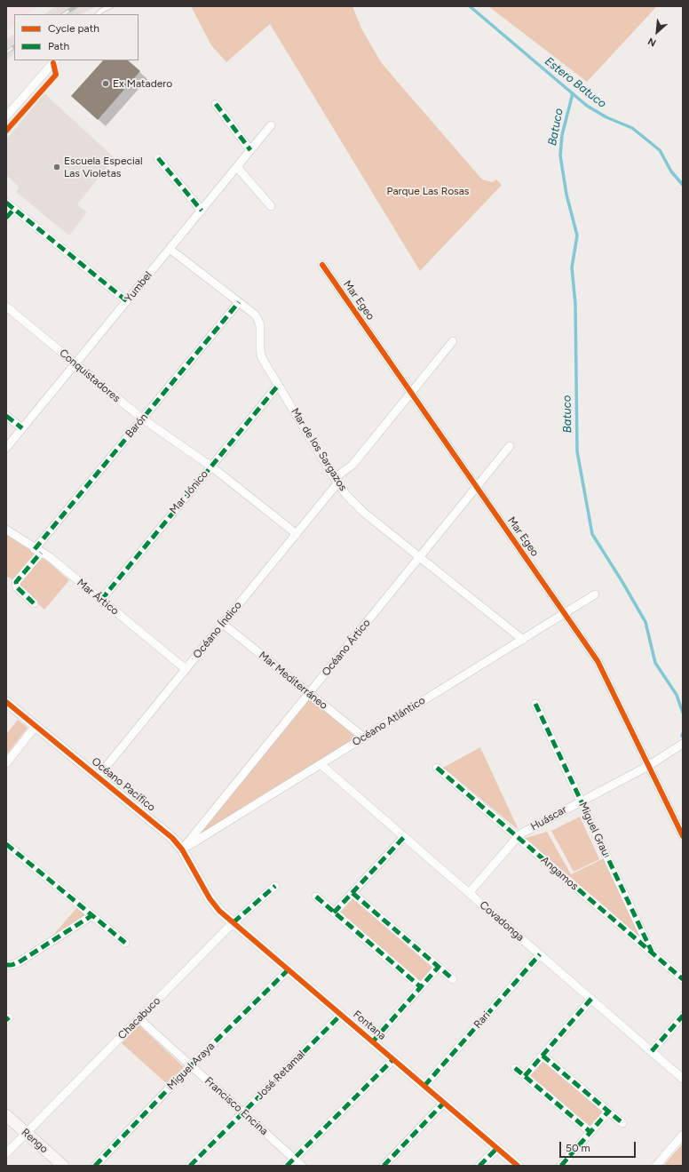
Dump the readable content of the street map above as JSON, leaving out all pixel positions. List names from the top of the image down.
{
  "streets": {
    "main road": ["Rengo"],
    "street": [
      "Yumbel",
      "Mar Egeo",
      "Conquistadores",
      "Barón",
      "Mar de los Sargazos",
      "Mar Jónico",
      "Mar Ártico",
      "Océano Índico",
      "Océano Ártico",
      "Mar Mediterráneo",
      "Océano Atlántico",
      "Océano Pacífico",
      "Huáscar",
      "Miguel Grau",
      "Angamos",
      "Covadonga",
      "Chacabuco",
      "Rari",
      "Fontana",
      "Miguel Araya",
      "José Retamal",
      "Francisco Encina"
    ]
  },
  "crossings": [
    ["Yumbel", "Conquistadores"],
    ["Yumbel", "Mar de los Sargazos"],
    ["Mar Egeo", "Océano Índico"],
    ["Mar Egeo", "Océano Ártico"],
    ["Mar Egeo", "Océano Atlántico"],
    ["Mar Egeo", "Huáscar"],
    ["Conquistadores", "Barón"],
    ["Conquistadores", "Mar Jónico"],
    ["Conquistadores", "Océano Índico"],
    ["Barón", "Mar de los Sargazos"],
    ["Barón", "Mar Ártico"],
    ["Mar de los Sargazos", "Mar Jónico"],
    ["Mar de los Sargazos", "Océano Índico"],
    ["Mar de los Sargazos", "Océano Ártico"],
    ["Mar de los Sargazos", "Océano Atlántico"],
    ["Mar Jónico", "Mar Ártico"],
    ["Mar Ártico", "Océano Índico"],
    ["Océano Índico", "Mar Mediterráneo"],
    ["Océano Índico", "Océano Pacífico"],
    ["Océano Ártico", "Mar Mediterráneo"],
    ["Océano Ártico", "Océano Atlántico"],
    ["Océano Ártico", "Océano Pacífico"],
    ["Mar Mediterráneo", "Océano Atlántico"],
    ["Océano Atlántico", "Océano Pacífico"],
    ["Océano Atlántico", "Covadonga"],
    ["Océano Pacífico", "Fontana"],
    ["Huáscar", "Miguel Grau"],
    ["Huáscar", "Angamos"],
    ["Huáscar", "Covadonga"],
    ["Miguel Grau", "Angamos"],
    ["Covadonga", "Rari"],
    ["Chacabuco", "Fontana"],
    ["Chacabuco", "Francisco Encina"],
    ["Chacabuco", "Rengo"],
    ["Rari", "Fontana"],
    ["Fontana", "Miguel Araya"],
    ["Fontana", "José Retamal"],
    ["Miguel Araya", "Francisco Encina"],
    ["José Retamal", "Francisco Encina"]
  ],
  "water": ["Estero Batuco", "Batuco"],
  "parks": ["Parque Las Rosas"],
  "places": ["Ex Matadero", "Escuela Especial Las Violetas"],
  "legend": ["Cycle path", "Path"],
  "scale_bar": "50 m",
  "north": "bottom left"
}
